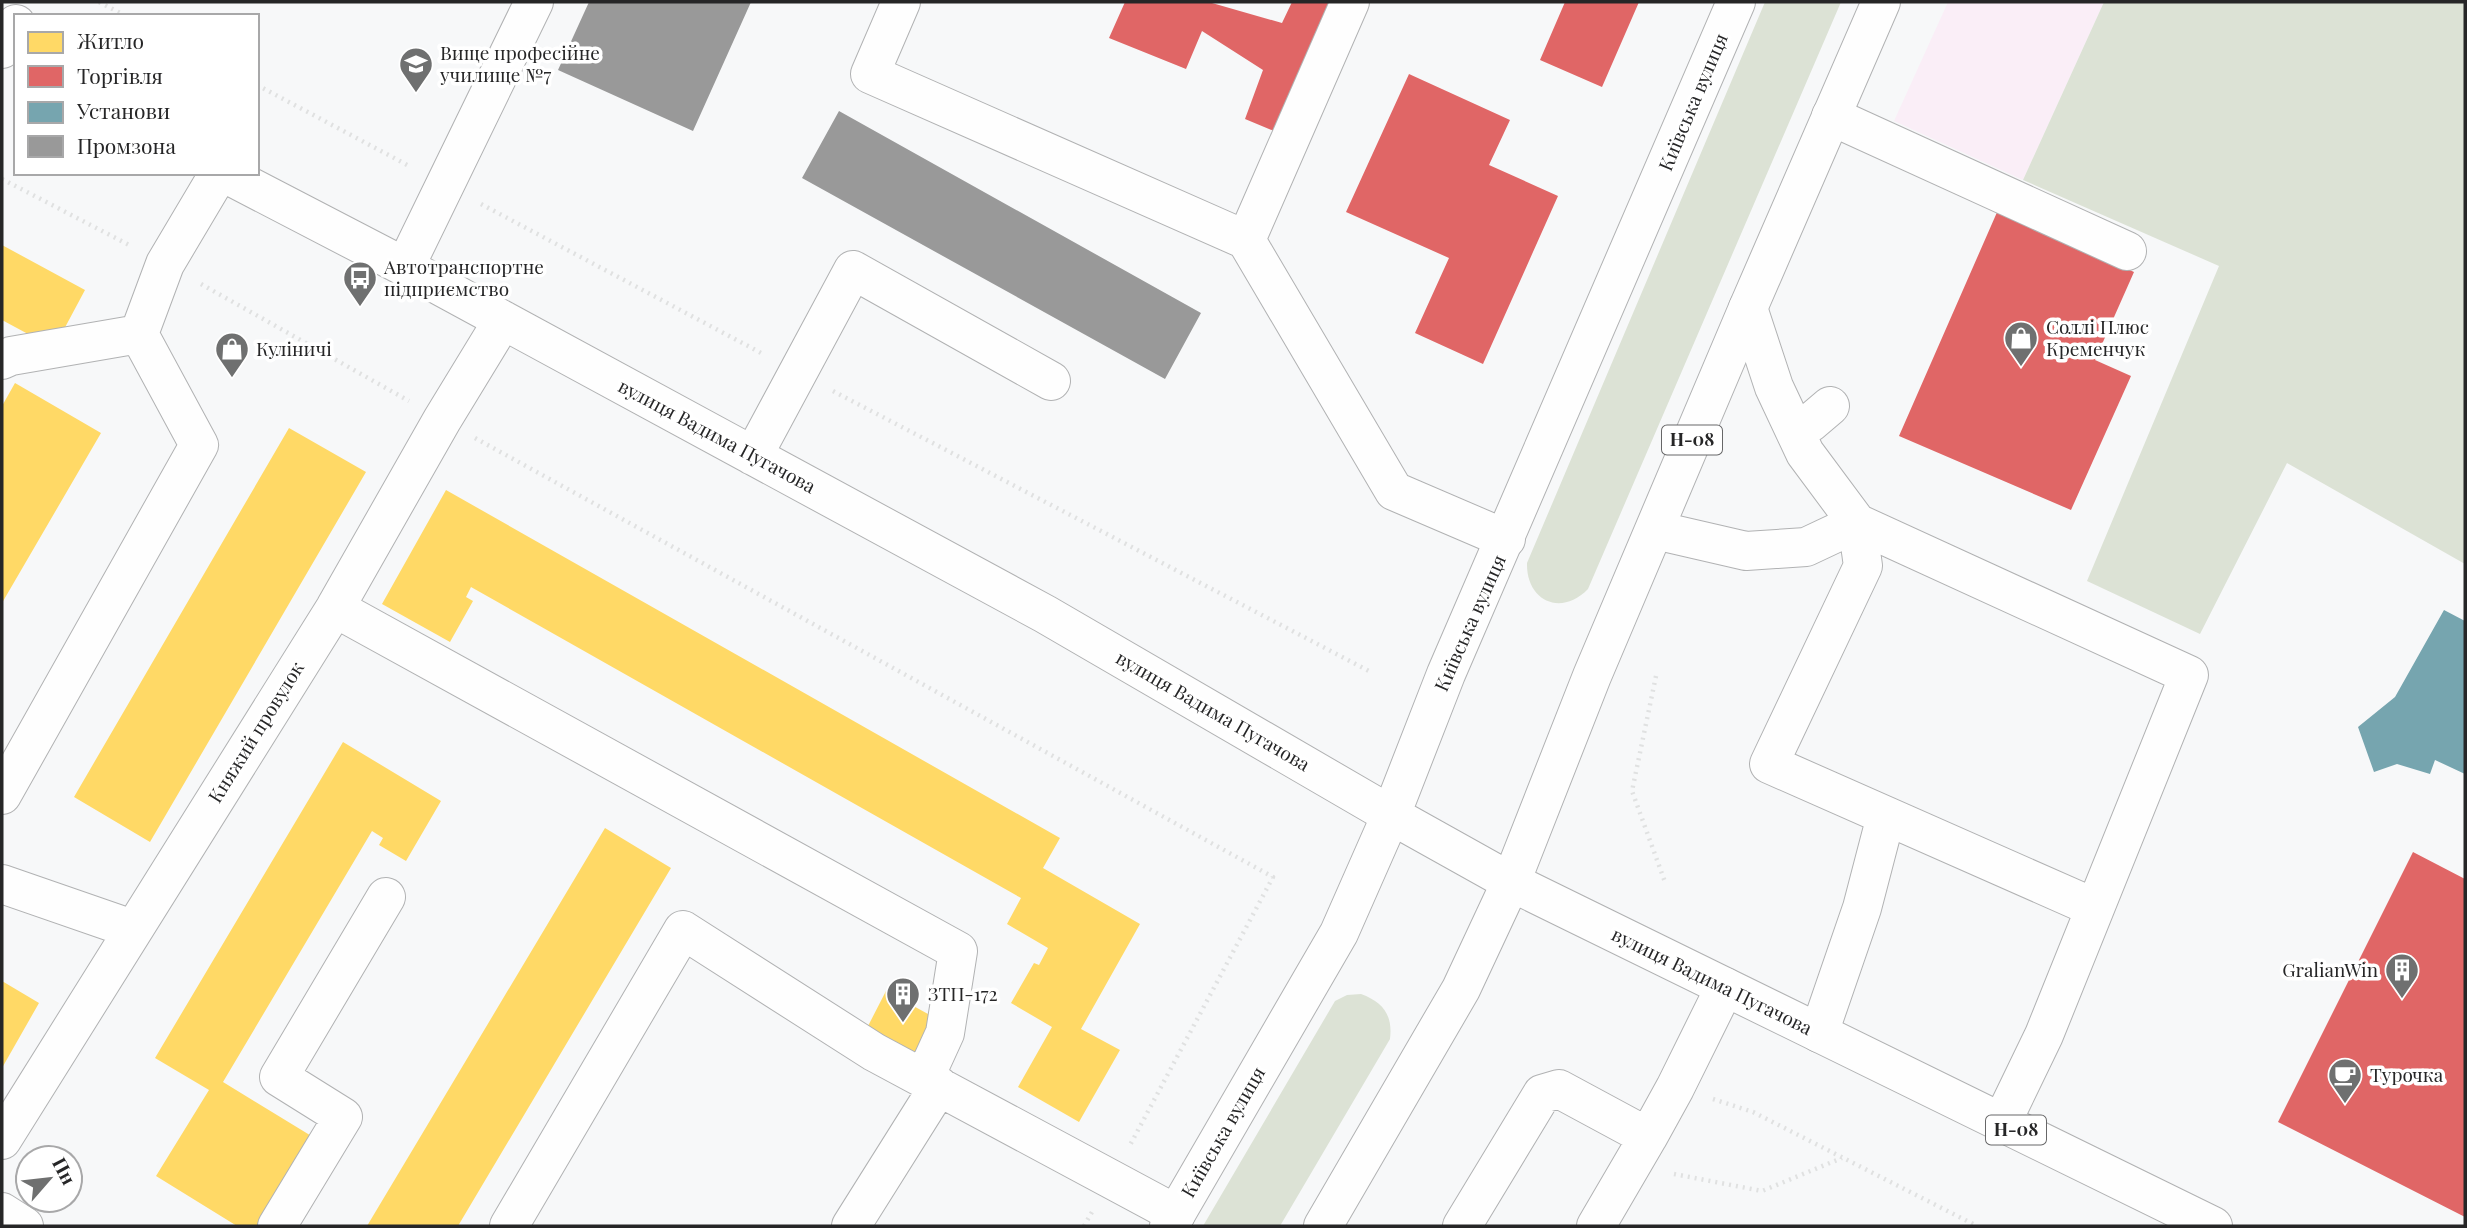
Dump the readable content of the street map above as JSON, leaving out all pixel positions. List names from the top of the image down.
{
  "streets": {
    "main road": [
      "Київська вулиця",
      "вулиця Вадима Пугачова",
      "Н-08",
      "Княжий провулок"
    ]
  },
  "crossings": [
    ["Київська вулиця", "вулиця Вадима Пугачова"],
    ["вулиця Вадима Пугачова", "Н-08"],
    ["вулиця Вадима Пугачова", "Княжий провулок"]
  ],
  "places": {
    "school or university": ["Вище професійне училище №7"],
    "bus stop": ["Автотранспортне підприємство"],
    "shop": ["Соллі Плюс Кременчук", "Куліничі"],
    "building": ["GralianWin", "ЗТП-172"],
    "cafe": ["Турочка"]
  },
  "legend": [
    "Житло",
    "Торгівля",
    "Установи",
    "Промзона"
  ],
  "north": "top right"
}
